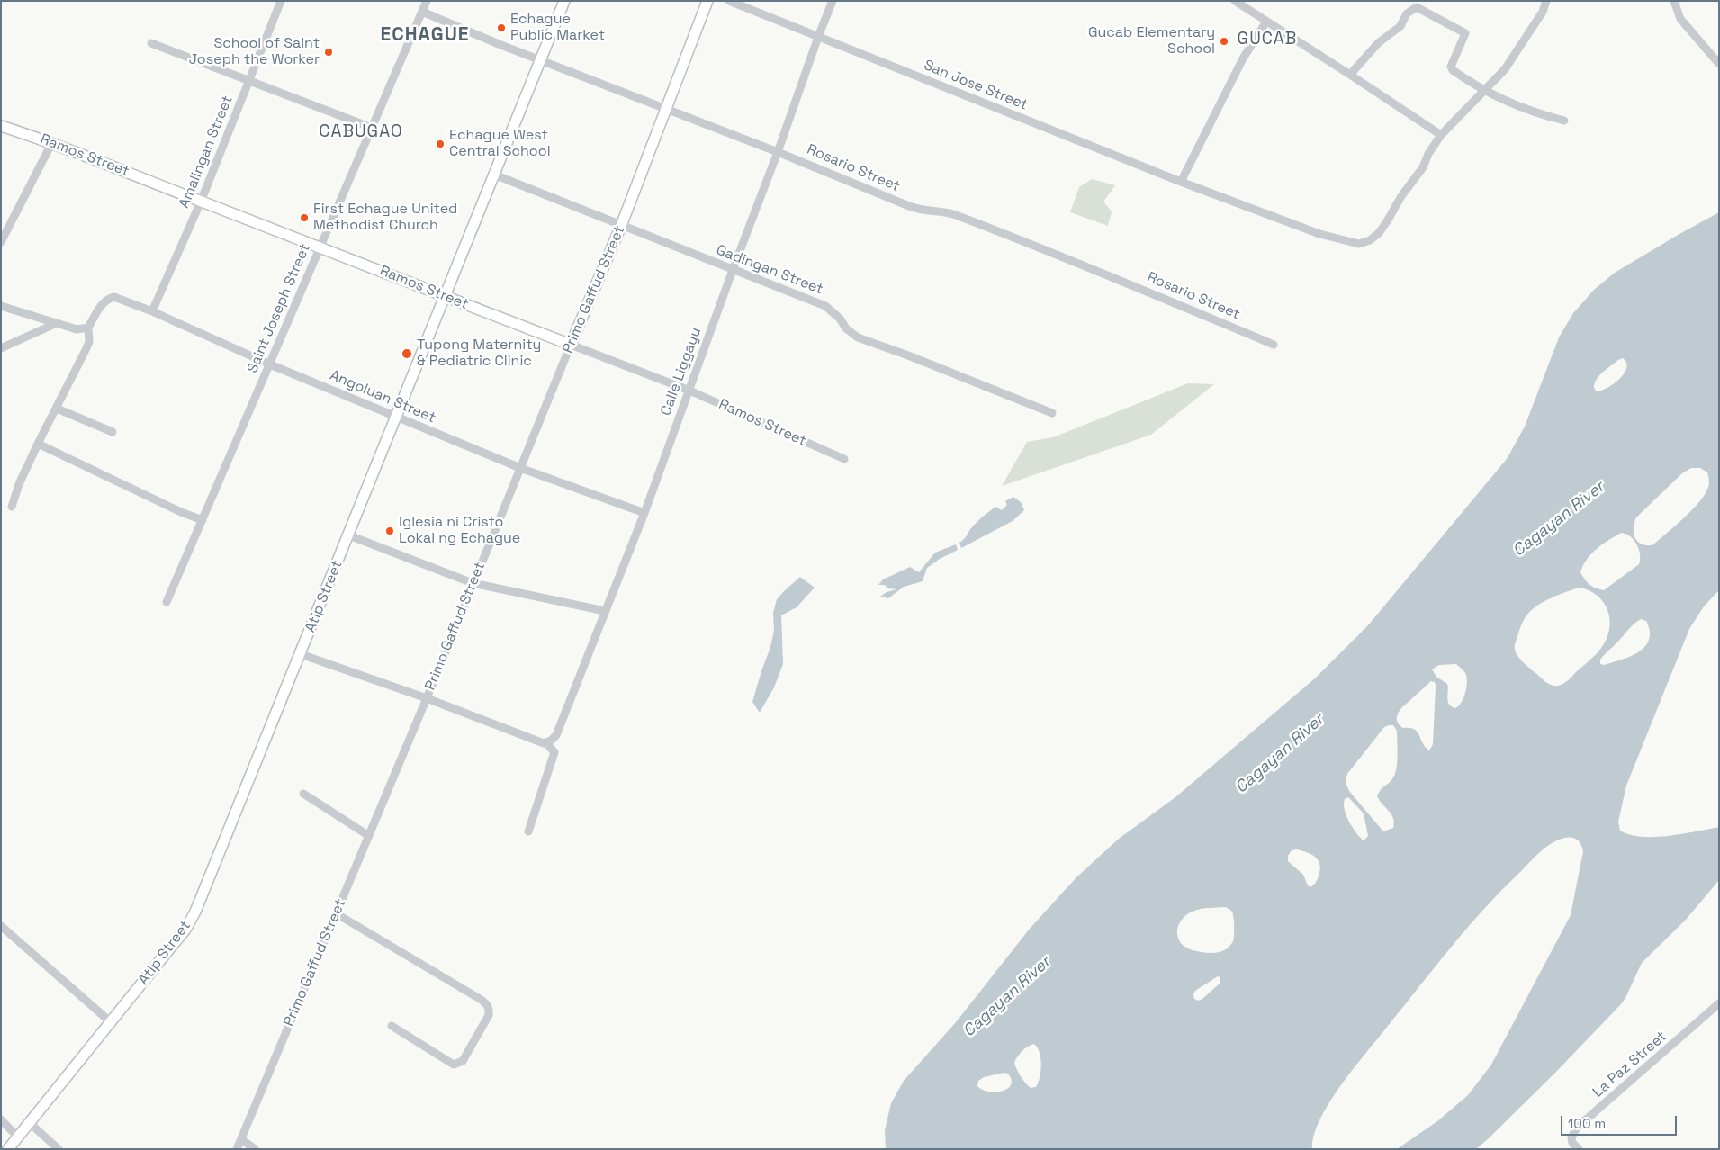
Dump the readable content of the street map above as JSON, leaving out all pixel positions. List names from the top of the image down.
{
  "streets": {
    "main road": ["Ramos Street", "Primo Gaffud Street", "Atip Street"],
    "street": [
      "San Jose Street",
      "Amalingan Street",
      "Rosario Street",
      "Gadingan Street",
      "Saint Joseph Street",
      "Calle Liggayu",
      "Angoluan Street",
      "La Paz Street"
    ]
  },
  "crossings": [
    ["San Jose Street", "Calle Liggayu"],
    ["Amalingan Street", "Ramos Street"],
    ["Amalingan Street", "Angoluan Street"],
    ["Ramos Street", "Primo Gaffud Street"],
    ["Ramos Street", "Saint Joseph Street"],
    ["Ramos Street", "Calle Liggayu"],
    ["Ramos Street", "Atip Street"],
    ["Rosario Street", "Primo Gaffud Street"],
    ["Rosario Street", "Saint Joseph Street"],
    ["Rosario Street", "Calle Liggayu"],
    ["Rosario Street", "Atip Street"],
    ["Gadingan Street", "Primo Gaffud Street"],
    ["Gadingan Street", "Calle Liggayu"],
    ["Gadingan Street", "Atip Street"],
    ["Primo Gaffud Street", "Angoluan Street"],
    ["Saint Joseph Street", "Angoluan Street"],
    ["Calle Liggayu", "Angoluan Street"],
    ["Angoluan Street", "Atip Street"]
  ],
  "districts": ["ECHAGUE", "GUCAB", "CABUGAO"],
  "water": ["Cagayan River"],
  "places": [
    "Echague Public Market",
    "Gucab Elementary School",
    "School of Saint Joseph the Worker",
    "Echague West Central School",
    "First Echague United Methodist Church",
    "Tupong Maternity & Pediatric Clinic",
    "Iglesia ni Cristo Lokal ng Echague"
  ],
  "scale_bar": "100 m"
}
